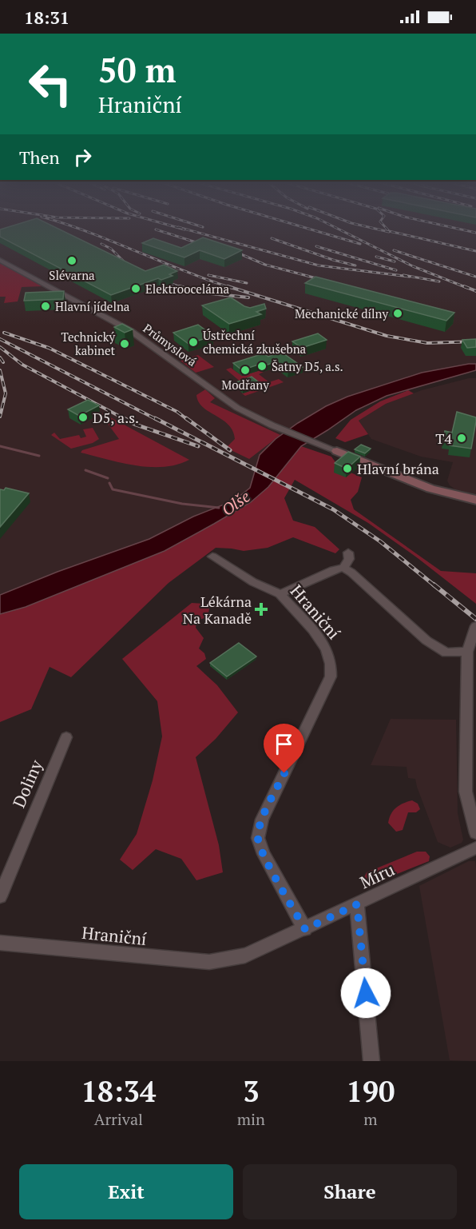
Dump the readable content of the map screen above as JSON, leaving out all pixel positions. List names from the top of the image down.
{
  "streets": {
    "street": [
      "Průmyslová",
      "Hraniční",
      "Doliny",
      "Míru"
    ]
  },
  "crossings": [
    ["Hraniční", "Míru"]
  ],
  "water": ["Olše"],
  "places": {
    "other": [
      "Slévarna",
      "Elektroocelárna",
      "Hlavní jídelna",
      "Mechanické dílny",
      "Ústřechní chemická zkušebna",
      "Technický kabinet",
      "Šatny D5, a.s.",
      "Modřany",
      "D5, a.s.",
      "T4",
      "Hlavní brána"
    ],
    "health": ["Lékárna Na Kanadě"]
  },
  "page": {
    "status": "18:31",
    "turn": ["50 m", "Hraniční"],
    "then": "Then",
    "eta": [
      "18:34",
      "Arrival",
      "3",
      "min",
      "190",
      "m"
    ],
    "buttons": ["Exit", "Share"]
  }
}
